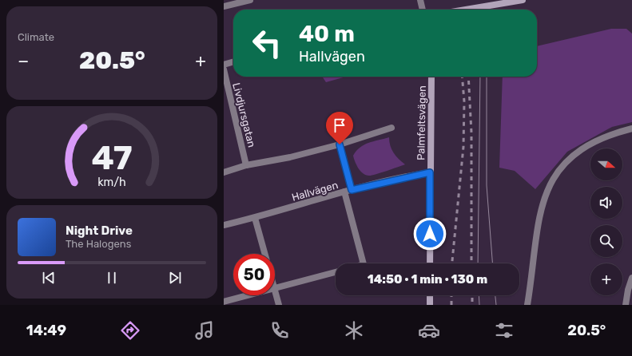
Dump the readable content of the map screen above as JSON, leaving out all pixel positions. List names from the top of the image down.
{
  "streets": {
    "main road": ["Palmfeltsvägen"],
    "street": ["Livdjursgatan", "Hallvägen"]
  },
  "crossings": [
    ["Palmfeltsvägen", "Hallvägen"]
  ],
  "north": "right",
  "page": {
    "tile": "Climate",
    "turn": ["40 m", "Hallvägen"],
    "heat": ["−", "20.5°", "+"],
    "map_buttons": "+",
    "song": ["Night Drive", "The Halogens"],
    "limit": "50",
    "trip": "14:50 · 1 min · 130 m",
    "tabs": ["14:49", "20.5°"],
    "gauge": ["47", "km/h"]
  }
}
